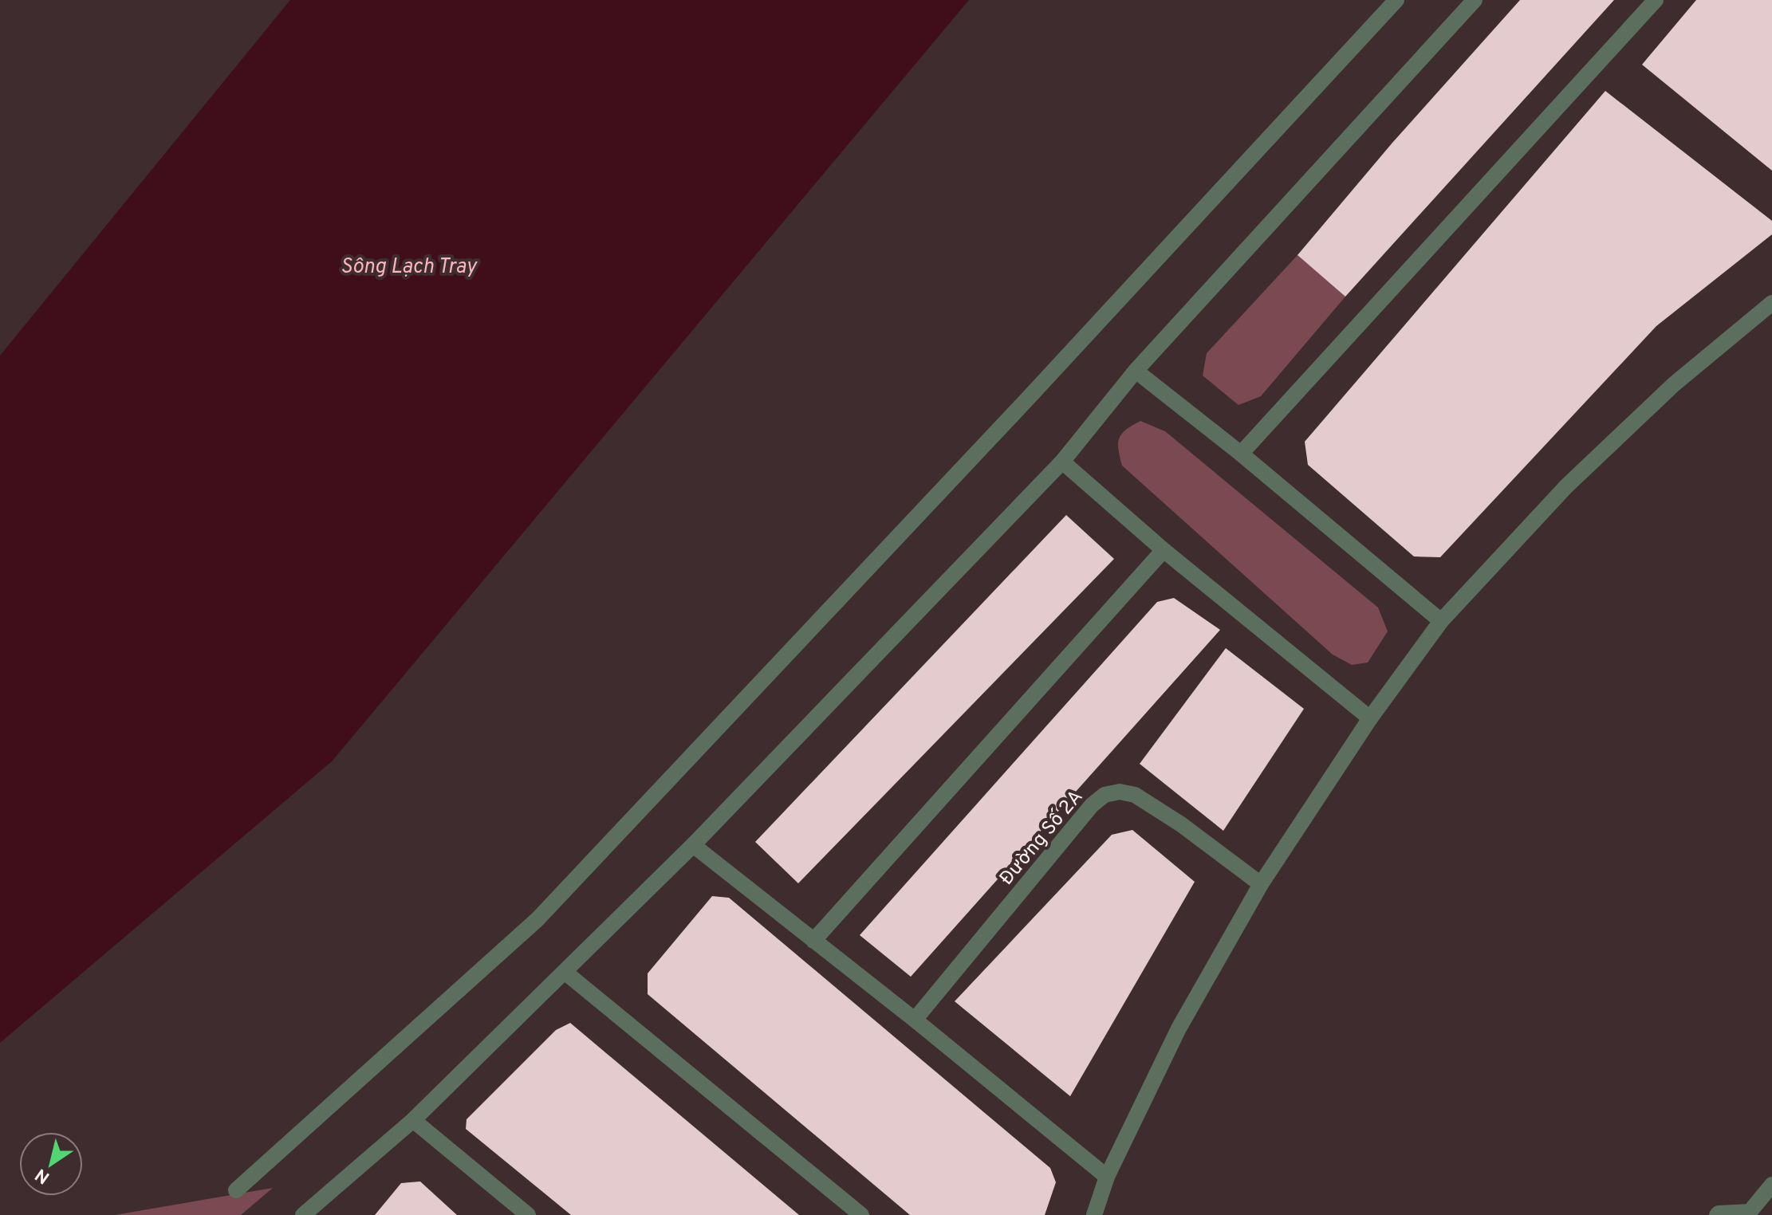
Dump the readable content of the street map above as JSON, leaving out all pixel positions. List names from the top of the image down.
{
  "streets": {
    "street": ["Đường Số 2A"]
  },
  "water": ["Sông Lạch Tray"],
  "north": "bottom left"
}
